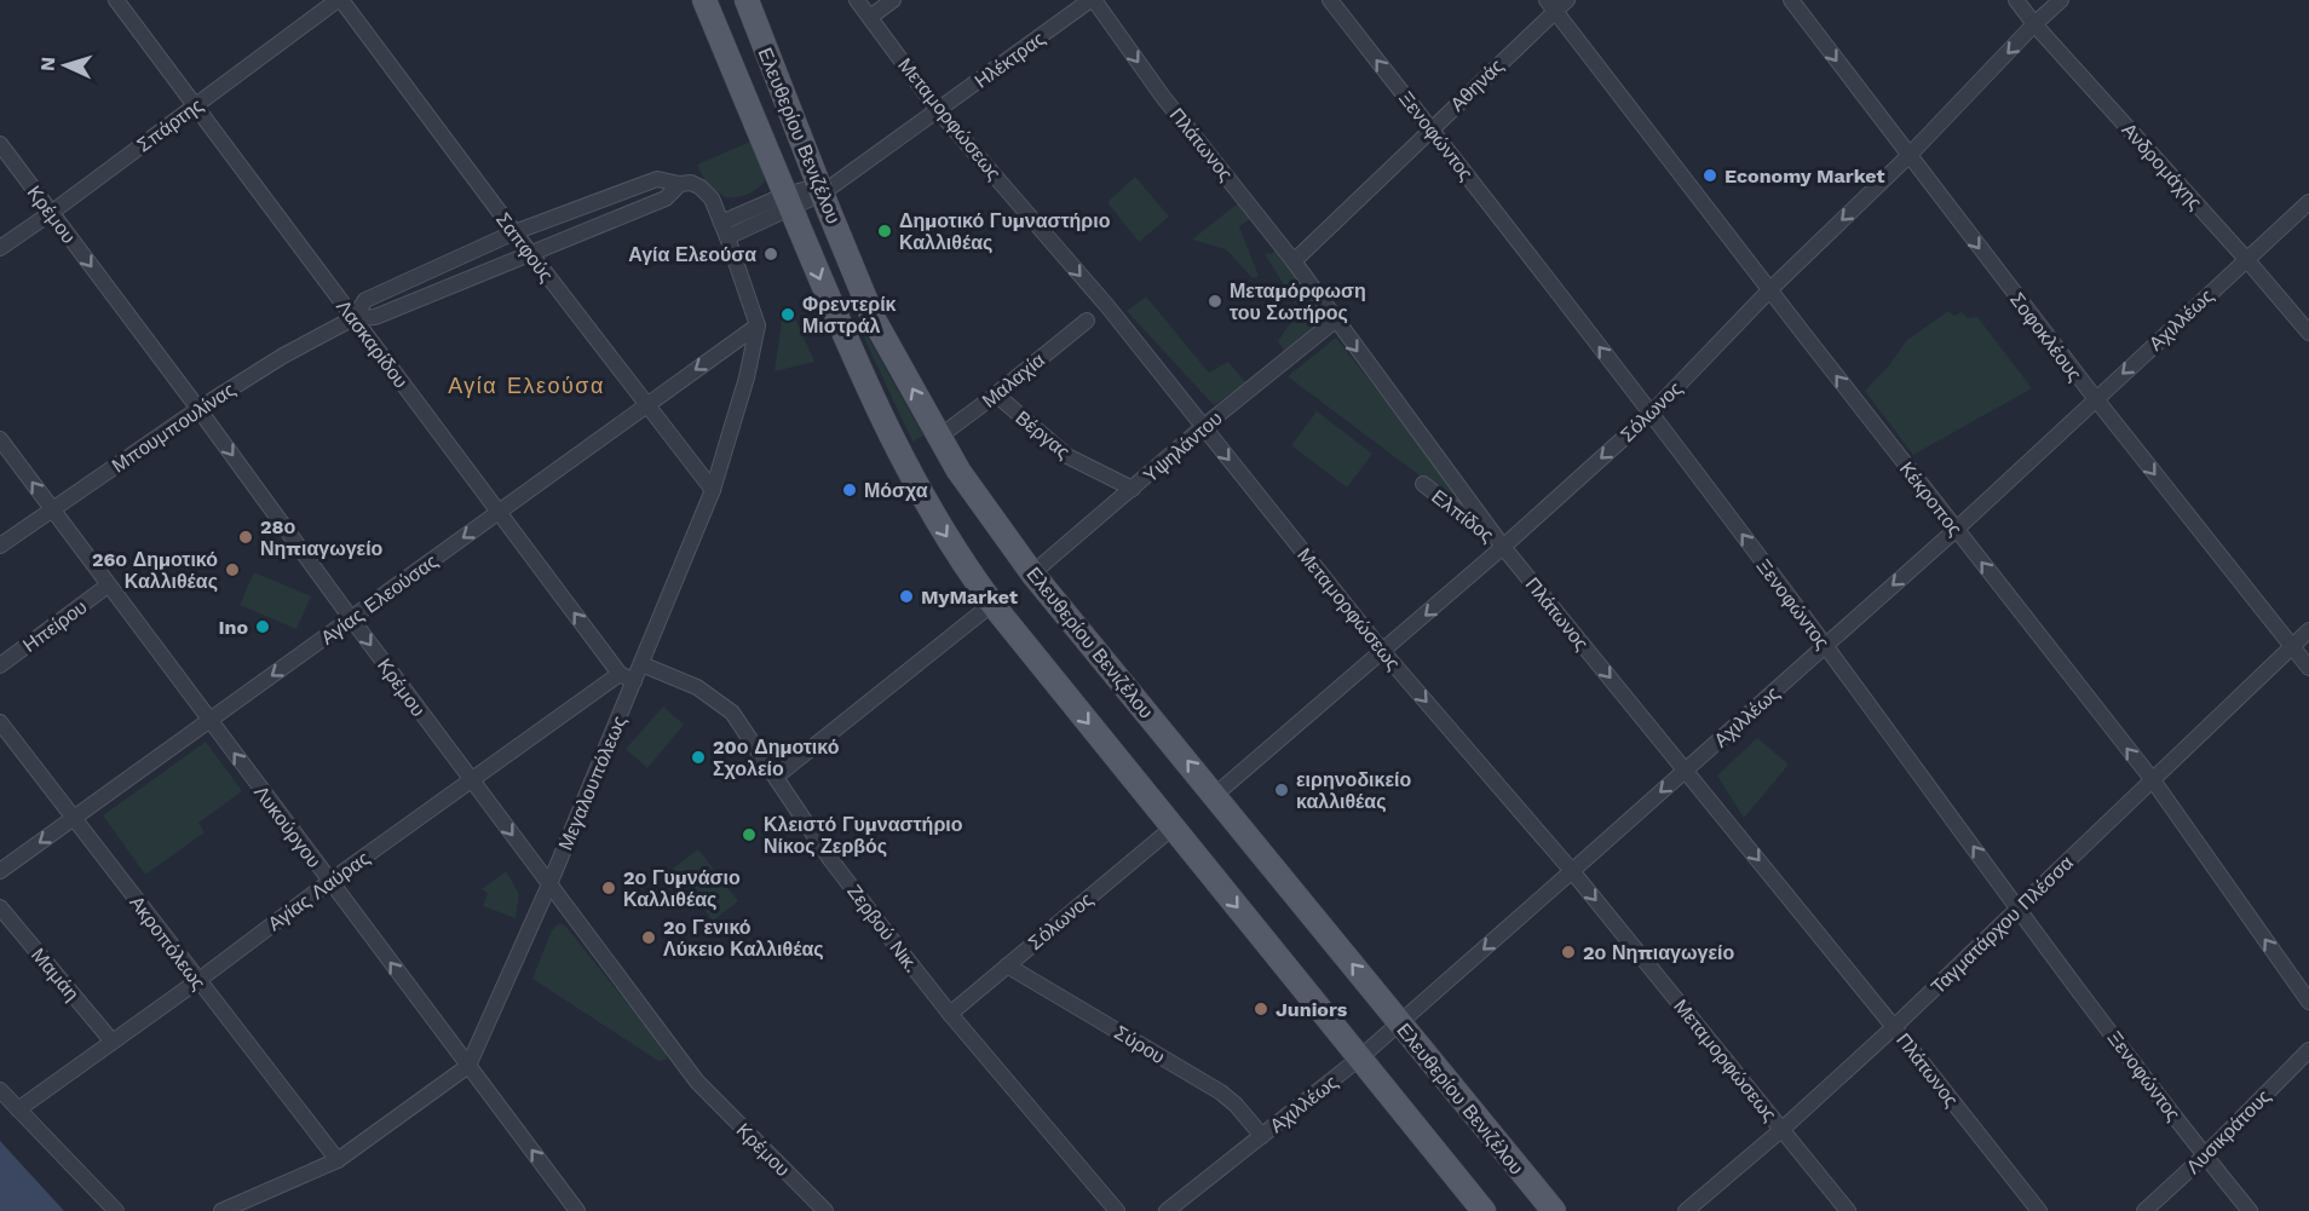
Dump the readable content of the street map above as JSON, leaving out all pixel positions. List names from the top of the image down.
{
  "streets": {
    "main road": ["Ελευθερίου Βενιζέλου"],
    "street": [
      "Ηλέκτρας",
      "Αθηνάς",
      "Μεταμορφώσεως",
      "Σπάρτης",
      "Ξενοφώντος",
      "Πλάτωνος",
      "Ανδρομάχης",
      "Κρέμου",
      "Σαπφούς",
      "Αχιλλέως",
      "Σοφοκλέους",
      "Λασκαρίδου",
      "Μαλαχία",
      "Σόλωνος",
      "Μπουμπουλίνας",
      "Βέργας",
      "Υψηλάντου",
      "Κέκροπος",
      "Ελπίδος",
      "Αγίας Ελεούσας",
      "Ηπείρου",
      "Μεγαλουπόλεως",
      "Λυκούργου",
      "Αγίας Λαύρας",
      "Ταγματάρχου Πλέσσα",
      "Ζερβού Νικ.",
      "Ακροπόλεως",
      "Μαμάη",
      "Σύρου",
      "Λυσικράτους"
    ]
  },
  "crossings": [
    ["Ηλέκτρας", "Μεταμορφώσεως"],
    ["Ηλέκτρας", "Ελευθερίου Βενιζέλου"],
    ["Ηλέκτρας", "Πλάτωνος"],
    ["Αθηνάς", "Ξενοφώντος"],
    ["Αθηνάς", "Πλάτωνος"],
    ["Αθηνάς", "Κέκροπος"],
    ["Μεταμορφώσεως", "Αχιλλέως"],
    ["Μεταμορφώσεως", "Σόλωνος"],
    ["Μεταμορφώσεως", "Υψηλάντου"],
    ["Μεταμορφώσεως", "Ταγματάρχου Πλέσσα"],
    ["Σπάρτης", "Κρέμου"],
    ["Σπάρτης", "Σαπφούς"],
    ["Σπάρτης", "Λασκαρίδου"],
    ["Ελευθερίου Βενιζέλου", "Αχιλλέως"],
    ["Ελευθερίου Βενιζέλου", "Μαλαχία"],
    ["Ελευθερίου Βενιζέλου", "Σόλωνος"],
    ["Ελευθερίου Βενιζέλου", "Υψηλάντου"],
    ["Ξενοφώντος", "Αχιλλέως"],
    ["Ξενοφώντος", "Σόλωνος"],
    ["Ξενοφώντος", "Ταγματάρχου Πλέσσα"],
    ["Ξενοφώντος", "Λυσικράτους"],
    ["Πλάτωνος", "Αχιλλέως"],
    ["Πλάτωνος", "Σόλωνος"],
    ["Πλάτωνος", "Υψηλάντου"],
    ["Πλάτωνος", "Ελπίδος"],
    ["Πλάτωνος", "Ταγματάρχου Πλέσσα"],
    ["Ανδρομάχης", "Αχιλλέως"],
    ["Ανδρομάχης", "Σόλωνος"],
    ["Κρέμου", "Μπουμπουλίνας"],
    ["Κρέμου", "Αγίας Ελεούσας"],
    ["Κρέμου", "Μεγαλουπόλεως"],
    ["Κρέμου", "Αγίας Λαύρας"],
    ["Σαπφούς", "Μπουμπουλίνας"],
    ["Σαπφούς", "Αγίας Ελεούσας"],
    ["Σαπφούς", "Μεγαλουπόλεως"],
    ["Αχιλλέως", "Σοφοκλέους"],
    ["Αχιλλέως", "Κέκροπος"],
    ["Αχιλλέως", "Σύρου"],
    ["Σοφοκλέους", "Σόλωνος"],
    ["Σοφοκλέους", "Ταγματάρχου Πλέσσα"],
    ["Λασκαρίδου", "Μπουμπουλίνας"],
    ["Λασκαρίδου", "Αγίας Ελεούσας"],
    ["Λασκαρίδου", "Μεγαλουπόλεως"],
    ["Λασκαρίδου", "Αγίας Λαύρας"],
    ["Μαλαχία", "Βέργας"],
    ["Σόλωνος", "Κέκροπος"],
    ["Σόλωνος", "Ελπίδος"],
    ["Σόλωνος", "Ζερβού Νικ."],
    ["Σόλωνος", "Σύρου"],
    ["Μπουμπουλίνας", "Λυκούργου"],
    ["Βέργας", "Υψηλάντου"],
    ["Κέκροπος", "Ταγματάρχου Πλέσσα"],
    ["Αγίας Ελεούσας", "Μεγαλουπόλεως"],
    ["Αγίας Ελεούσας", "Λυκούργου"],
    ["Αγίας Ελεούσας", "Ακροπόλεως"],
    ["Ηπείρου", "Λυκούργου"],
    ["Μεγαλουπόλεως", "Λυκούργου"],
    ["Μεγαλουπόλεως", "Ζερβού Νικ."],
    ["Μεγαλουπόλεως", "Ακροπόλεως"],
    ["Λυκούργου", "Αγίας Λαύρας"],
    ["Αγίας Λαύρας", "Ακροπόλεως"],
    ["Αγίας Λαύρας", "Μαμάη"]
  ],
  "one_way": [
    "Μεταμορφώσεως",
    "Ξενοφώντος",
    "Πλάτωνος",
    "Κρέμου",
    "Αχιλλέως",
    "Σοφοκλέους",
    "Σόλωνος",
    "Κέκροπος",
    "Αγίας Ελεούσας",
    "Λυκούργου"
  ],
  "districts": ["Αγία Ελεούσα"],
  "places": [
    "Economy Market",
    "Δημοτικό Γυμναστήριο Καλλιθέας",
    "Αγία Ελεούσα",
    "Μεταμόρφωση του Σωτήρος",
    "Φρεντερίκ Μιστράλ",
    "Μόσχα",
    "28ο Νηπιαγωγείο",
    "26ο Δημοτικό Καλλιθέας",
    "MyMarket",
    "Ino",
    "20ο Δημοτικό Σχολείο",
    "ειρηνοδικείο καλλιθέας",
    "Κλειστό Γυμναστήριο Νίκος Ζερβός",
    "2ο Γυμνάσιο Καλλιθέας",
    "2ο Γενικό Λύκειο Καλλιθέας",
    "2ο Νηπιαγωγείο",
    "Juniors"
  ],
  "north": "left"
}
